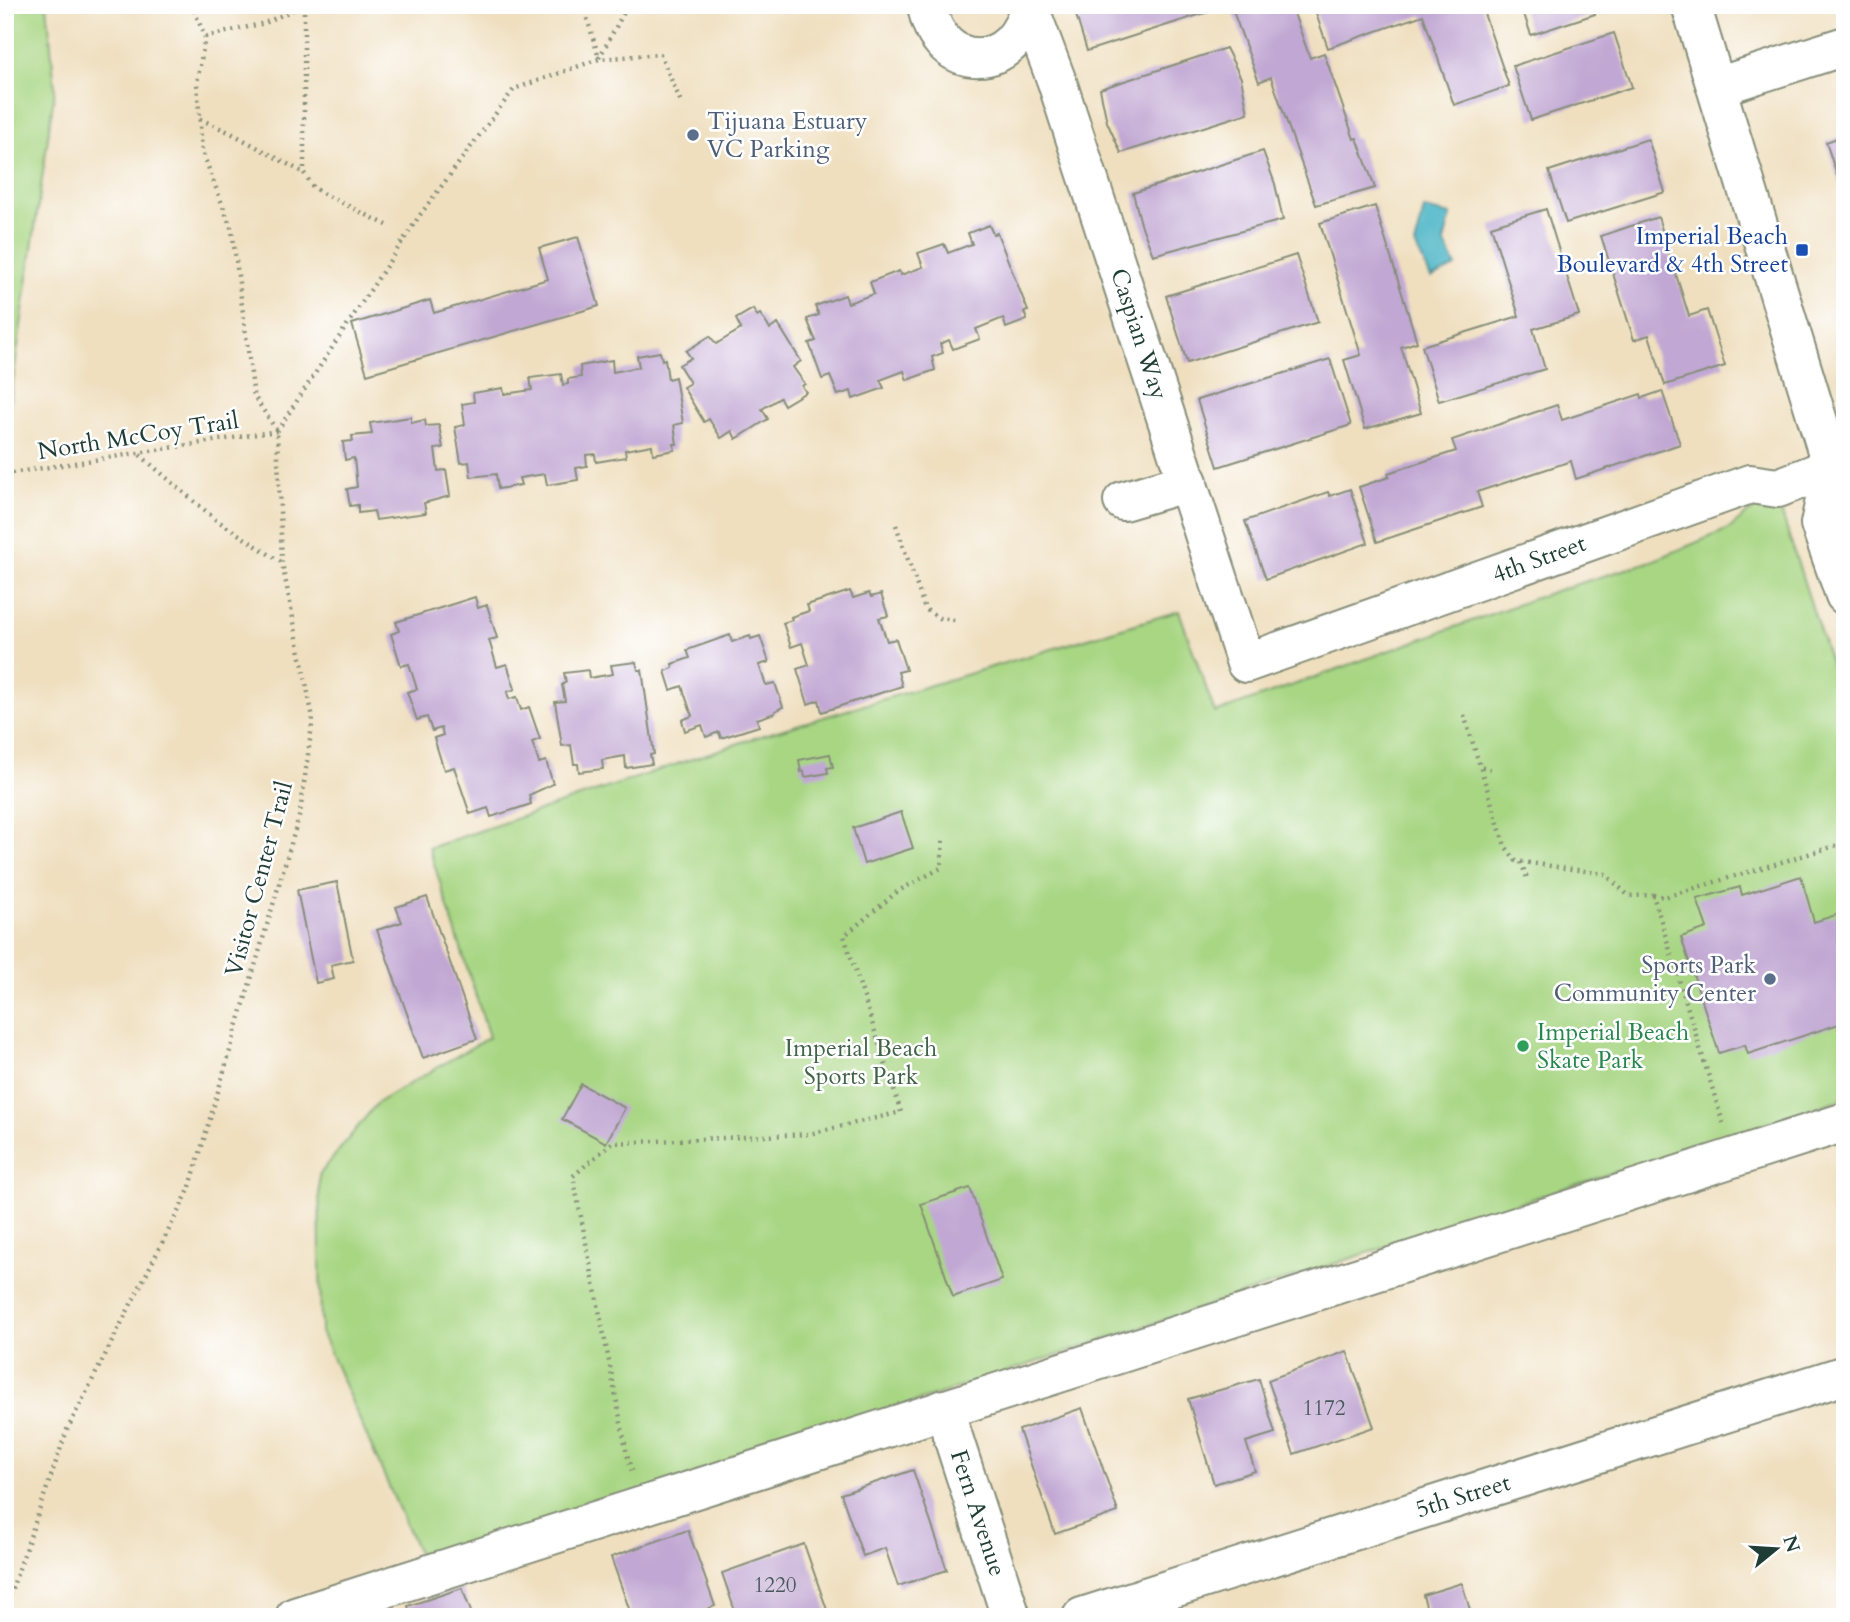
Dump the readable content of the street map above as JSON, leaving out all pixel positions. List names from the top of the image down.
{
  "streets": {
    "street": [
      "Caspian Way",
      "4th Street",
      "5th Street",
      "Fern Avenue"
    ],
    "path": ["North McCoy Trail", "Visitor Center Trail"]
  },
  "crossings": [
    ["Caspian Way", "4th Street"],
    ["North McCoy Trail", "Visitor Center Trail"]
  ],
  "parks": ["Imperial Beach Sports Park"],
  "places": {
    "other": ["Tijuana Estuary VC Parking", "Sports Park Community Center", "Imperial Beach Skate Park"],
    "transit": ["Imperial Beach Boulevard & 4th Street"]
  },
  "house_numbers": ["1172", "1220"],
  "north": "right"
}
